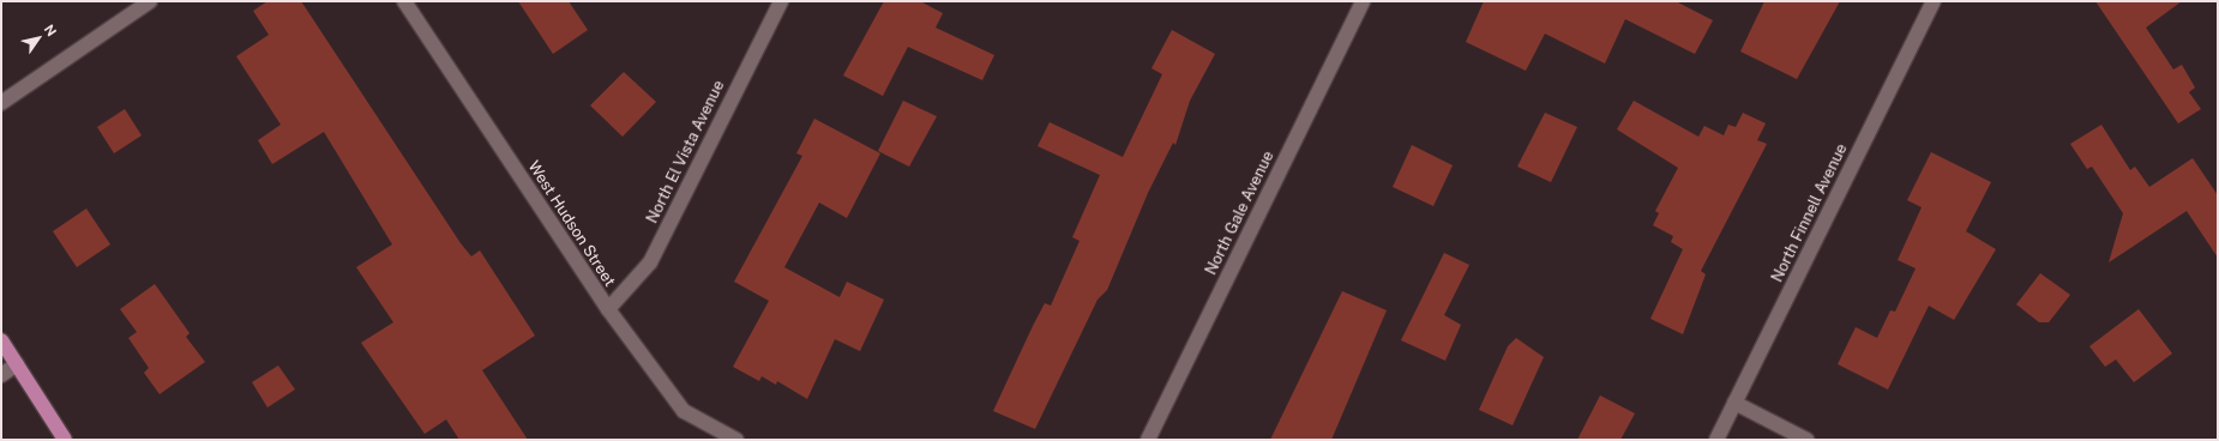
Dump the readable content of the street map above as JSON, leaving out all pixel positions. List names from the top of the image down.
{
  "streets": {
    "street": [
      "North El Vista Avenue",
      "North Gale Avenue",
      "North Finnell Avenue",
      "West Hudson Street"
    ]
  },
  "crossings": [
    ["North El Vista Avenue", "West Hudson Street"]
  ],
  "north": "top right"
}
